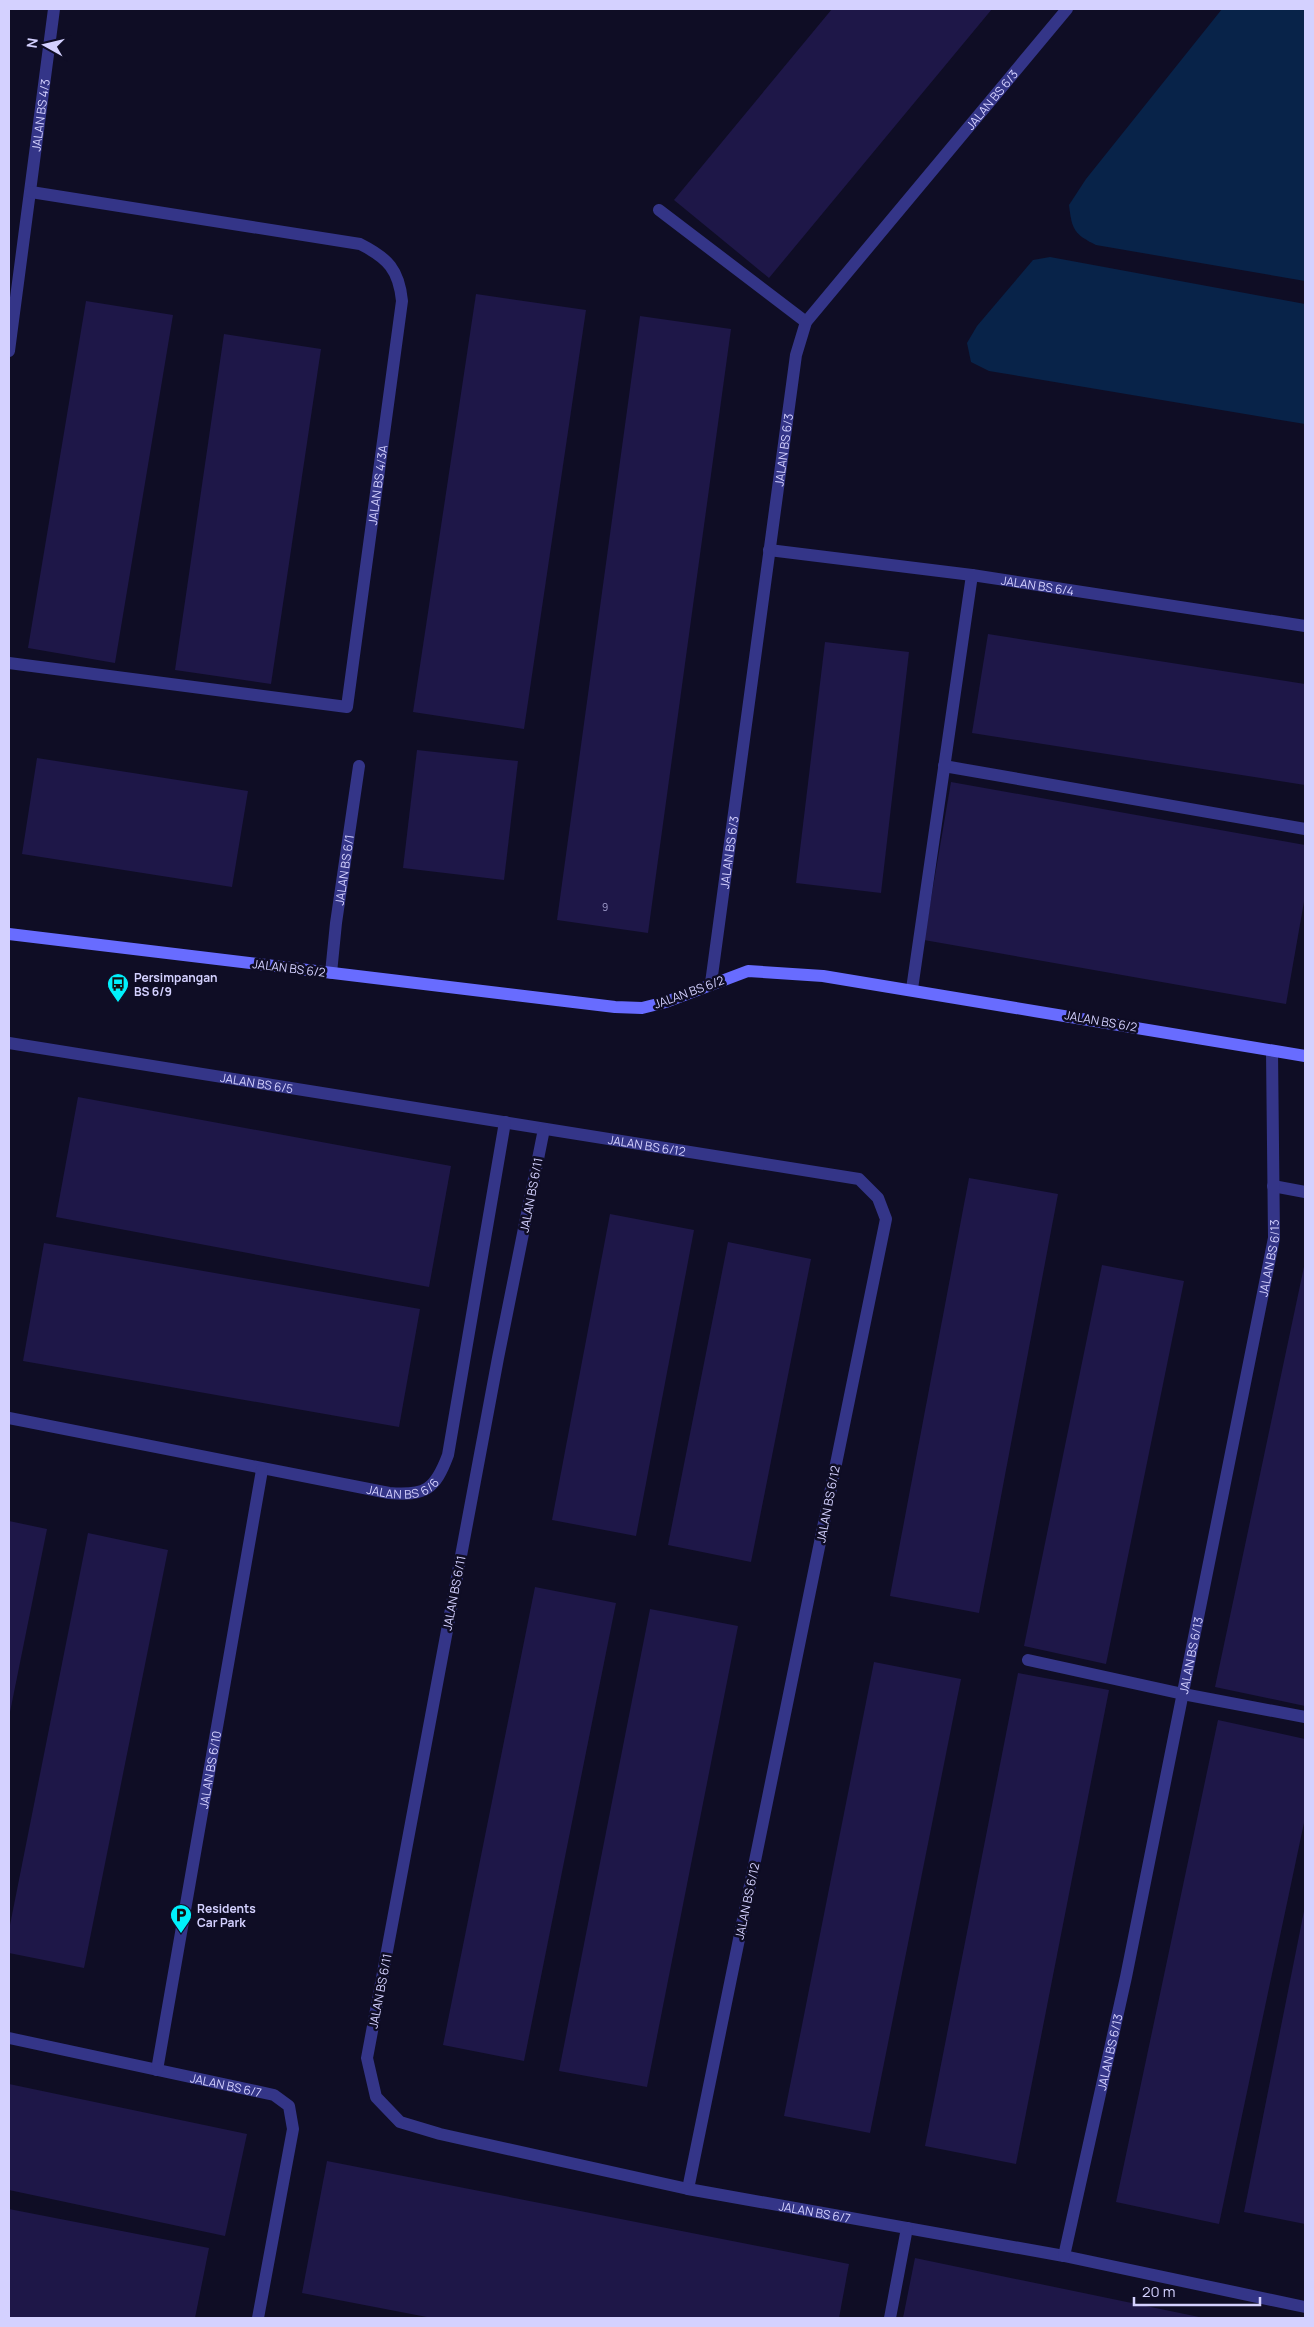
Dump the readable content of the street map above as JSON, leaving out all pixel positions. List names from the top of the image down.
{
  "streets": {
    "street": [
      "JALAN BS 6/3",
      "JALAN BS 4/3",
      "JALAN BS 4/3A",
      "JALAN BS 6/4",
      "JALAN BS 6/1",
      "JALAN BS 6/2",
      "JALAN BS 6/5",
      "JALAN BS 6/12",
      "JALAN BS 6/11",
      "JALAN BS 6/13",
      "JALAN BS 6/6",
      "JALAN BS 6/10",
      "JALAN BS 6/7"
    ]
  },
  "crossings": [
    ["JALAN BS 6/3", "JALAN BS 6/4"],
    ["JALAN BS 6/3", "JALAN BS 6/2"],
    ["JALAN BS 4/3", "JALAN BS 4/3A"],
    ["JALAN BS 6/1", "JALAN BS 6/2"],
    ["JALAN BS 6/2", "JALAN BS 6/13"],
    ["JALAN BS 6/5", "JALAN BS 6/12"],
    ["JALAN BS 6/5", "JALAN BS 6/6"],
    ["JALAN BS 6/12", "JALAN BS 6/11"],
    ["JALAN BS 6/12", "JALAN BS 6/6"],
    ["JALAN BS 6/12", "JALAN BS 6/7"],
    ["JALAN BS 6/11", "JALAN BS 6/7"],
    ["JALAN BS 6/13", "JALAN BS 6/7"],
    ["JALAN BS 6/6", "JALAN BS 6/10"],
    ["JALAN BS 6/10", "JALAN BS 6/7"]
  ],
  "places": {
    "bus stop": ["Persimpangan BS 6/9"],
    "parking": ["Residents Car Park"]
  },
  "house_numbers": ["9"],
  "scale_bar": "20 m",
  "north": "left"
}
